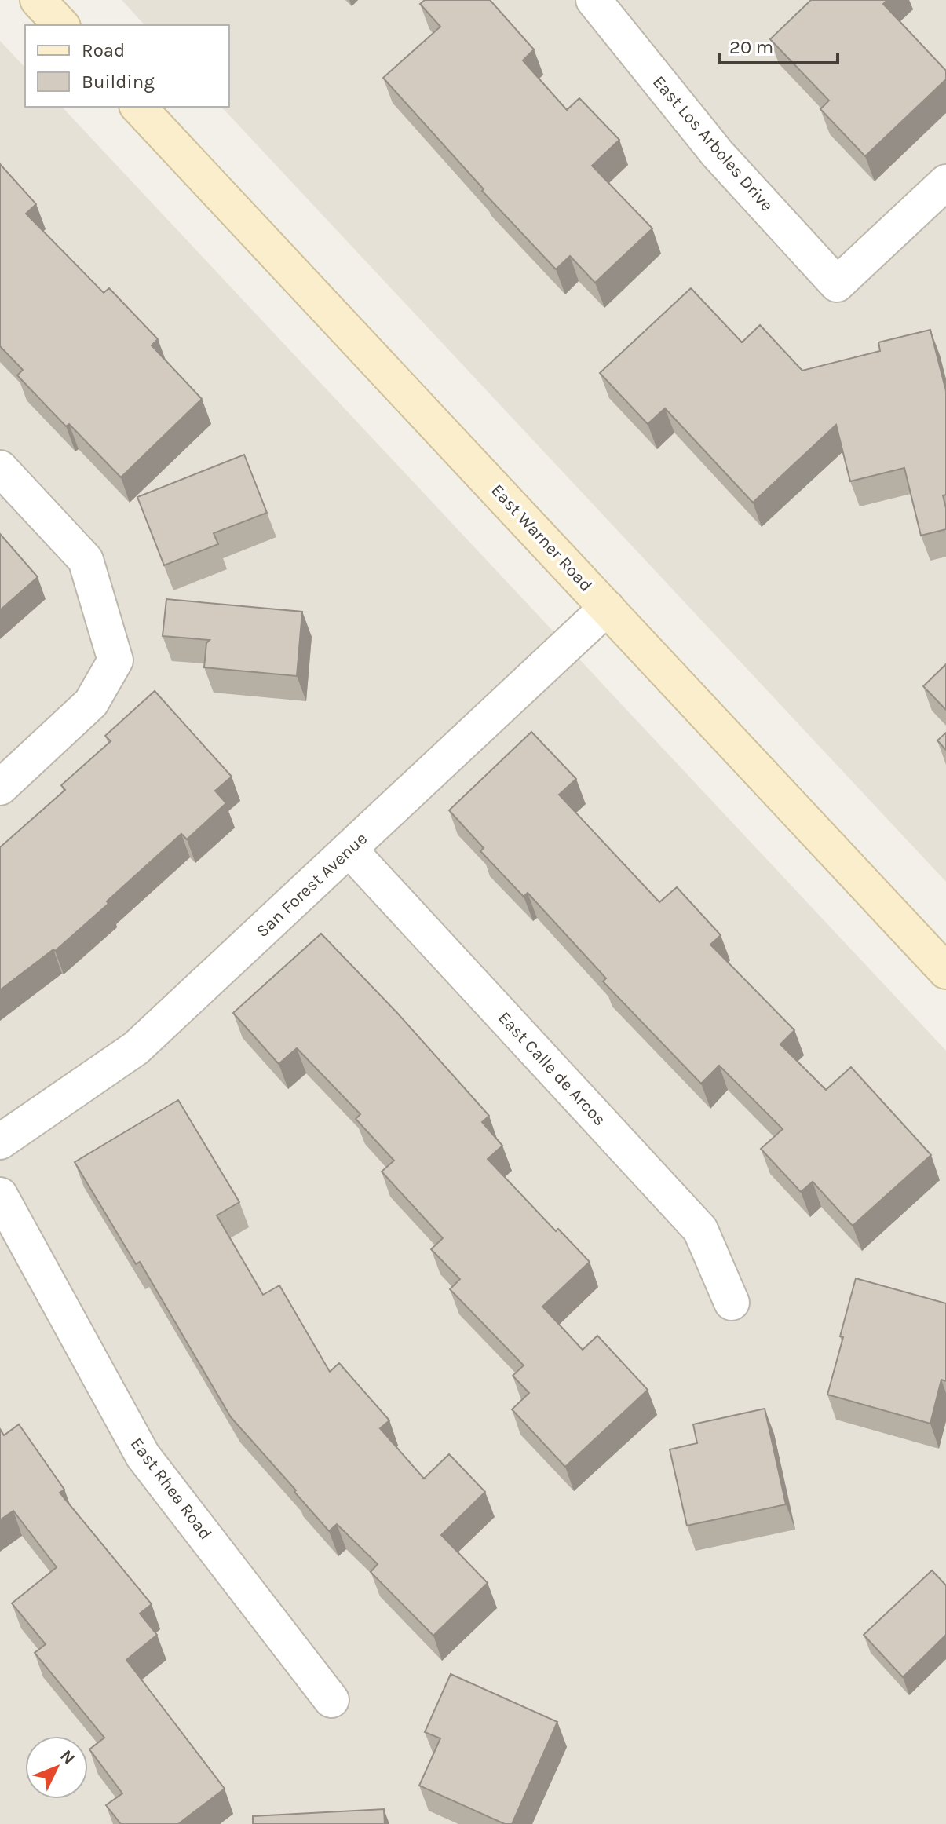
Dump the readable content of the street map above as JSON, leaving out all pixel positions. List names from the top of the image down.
{
  "streets": {
    "main road": ["East Warner Road"],
    "street": [
      "East Los Arboles Drive",
      "San Forest Avenue",
      "East Calle de Arcos",
      "East Rhea Road"
    ]
  },
  "crossings": [
    ["East Warner Road", "San Forest Avenue"],
    ["San Forest Avenue", "East Calle de Arcos"]
  ],
  "legend": ["Road", "Building"],
  "scale_bar": "20 m",
  "north": "top right"
}
